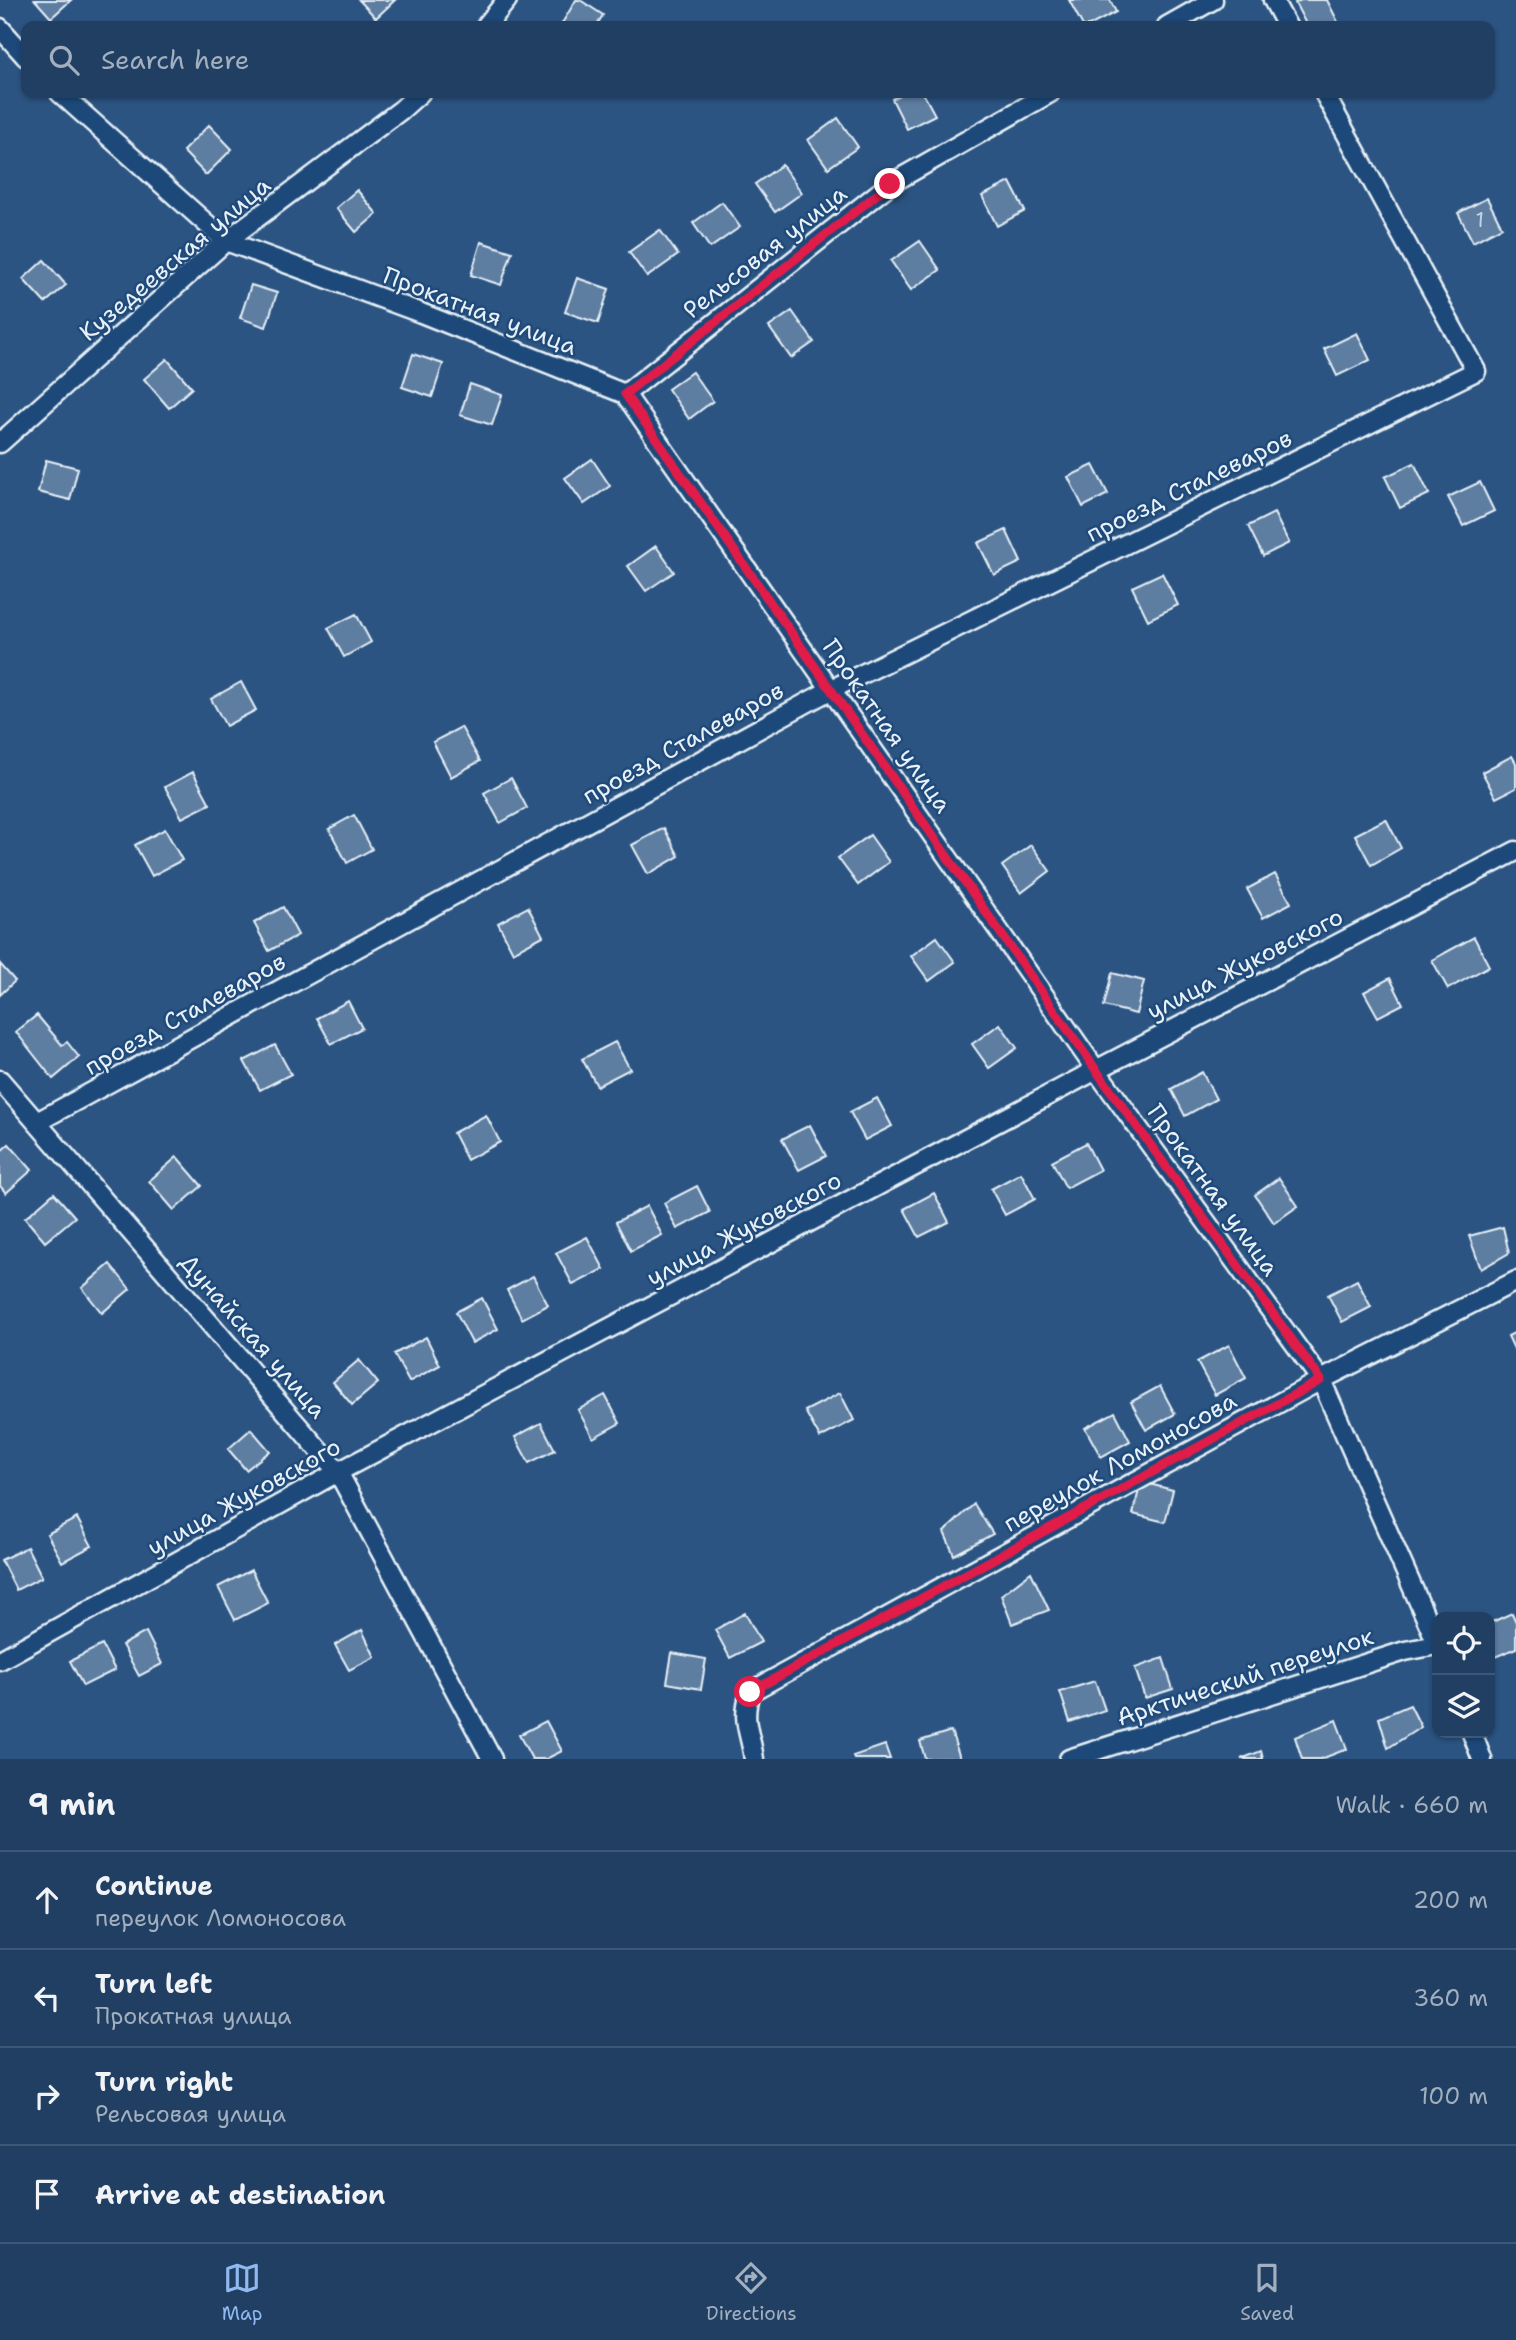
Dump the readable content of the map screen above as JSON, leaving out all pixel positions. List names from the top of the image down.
{
  "streets": {
    "street": [
      "Рельсовая улица",
      "Кузедеевская улица",
      "Прокатная улица",
      "проезд Сталеваров",
      "улица Жуковского",
      "Дунайская улица",
      "переулок Ломоносова",
      "Арктический переулок"
    ]
  },
  "crossings": [
    ["Рельсовая улица", "Прокатная улица"],
    ["Кузедеевская улица", "Прокатная улица"],
    ["Прокатная улица", "проезд Сталеваров"],
    ["Прокатная улица", "улица Жуковского"],
    ["Прокатная улица", "переулок Ломоносова"],
    ["проезд Сталеваров", "Дунайская улица"],
    ["улица Жуковского", "Дунайская улица"]
  ],
  "house_numbers": ["1"],
  "page": {
    "search": "Search here",
    "heading": ["9 min", "Walk · 660 m"],
    "list": [
      ["Continue", "переулок Ломоносова", "200 m"],
      ["Turn left", "Прокатная улица", "360 m"],
      ["Turn right", "Рельсовая улица", "100 m"],
      "Arrive at destination"
    ],
    "nav": ["Map", "Directions", "Saved"]
  }
}
